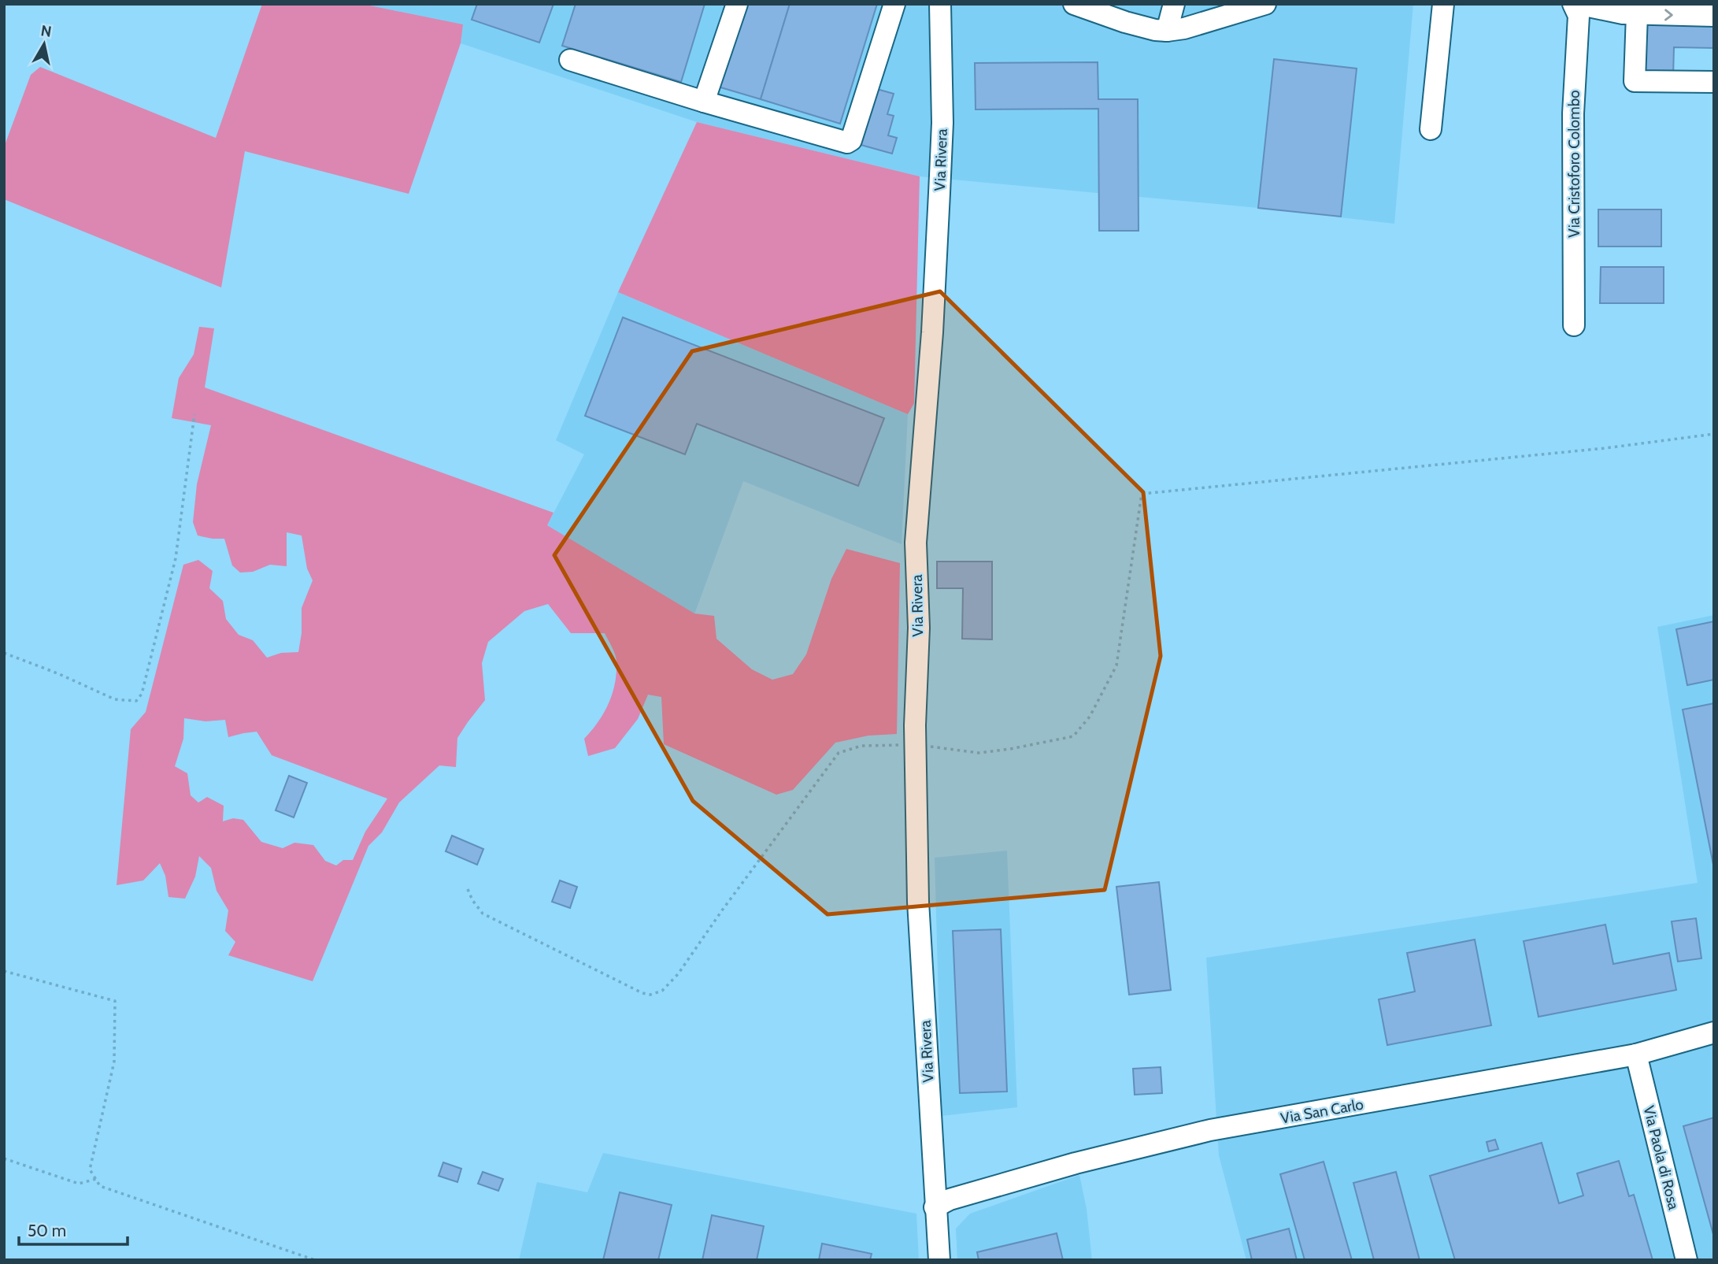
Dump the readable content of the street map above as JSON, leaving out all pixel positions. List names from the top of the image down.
{
  "streets": {
    "street": [
      "Via Rivera",
      "Via Cristoforo Colombo",
      "Via San Carlo",
      "Via Paola di Rosa"
    ]
  },
  "crossings": [
    ["Via Rivera", "Via San Carlo"],
    ["Via San Carlo", "Via Paola di Rosa"]
  ],
  "scale_bar": "50 m",
  "north": "top"
}
